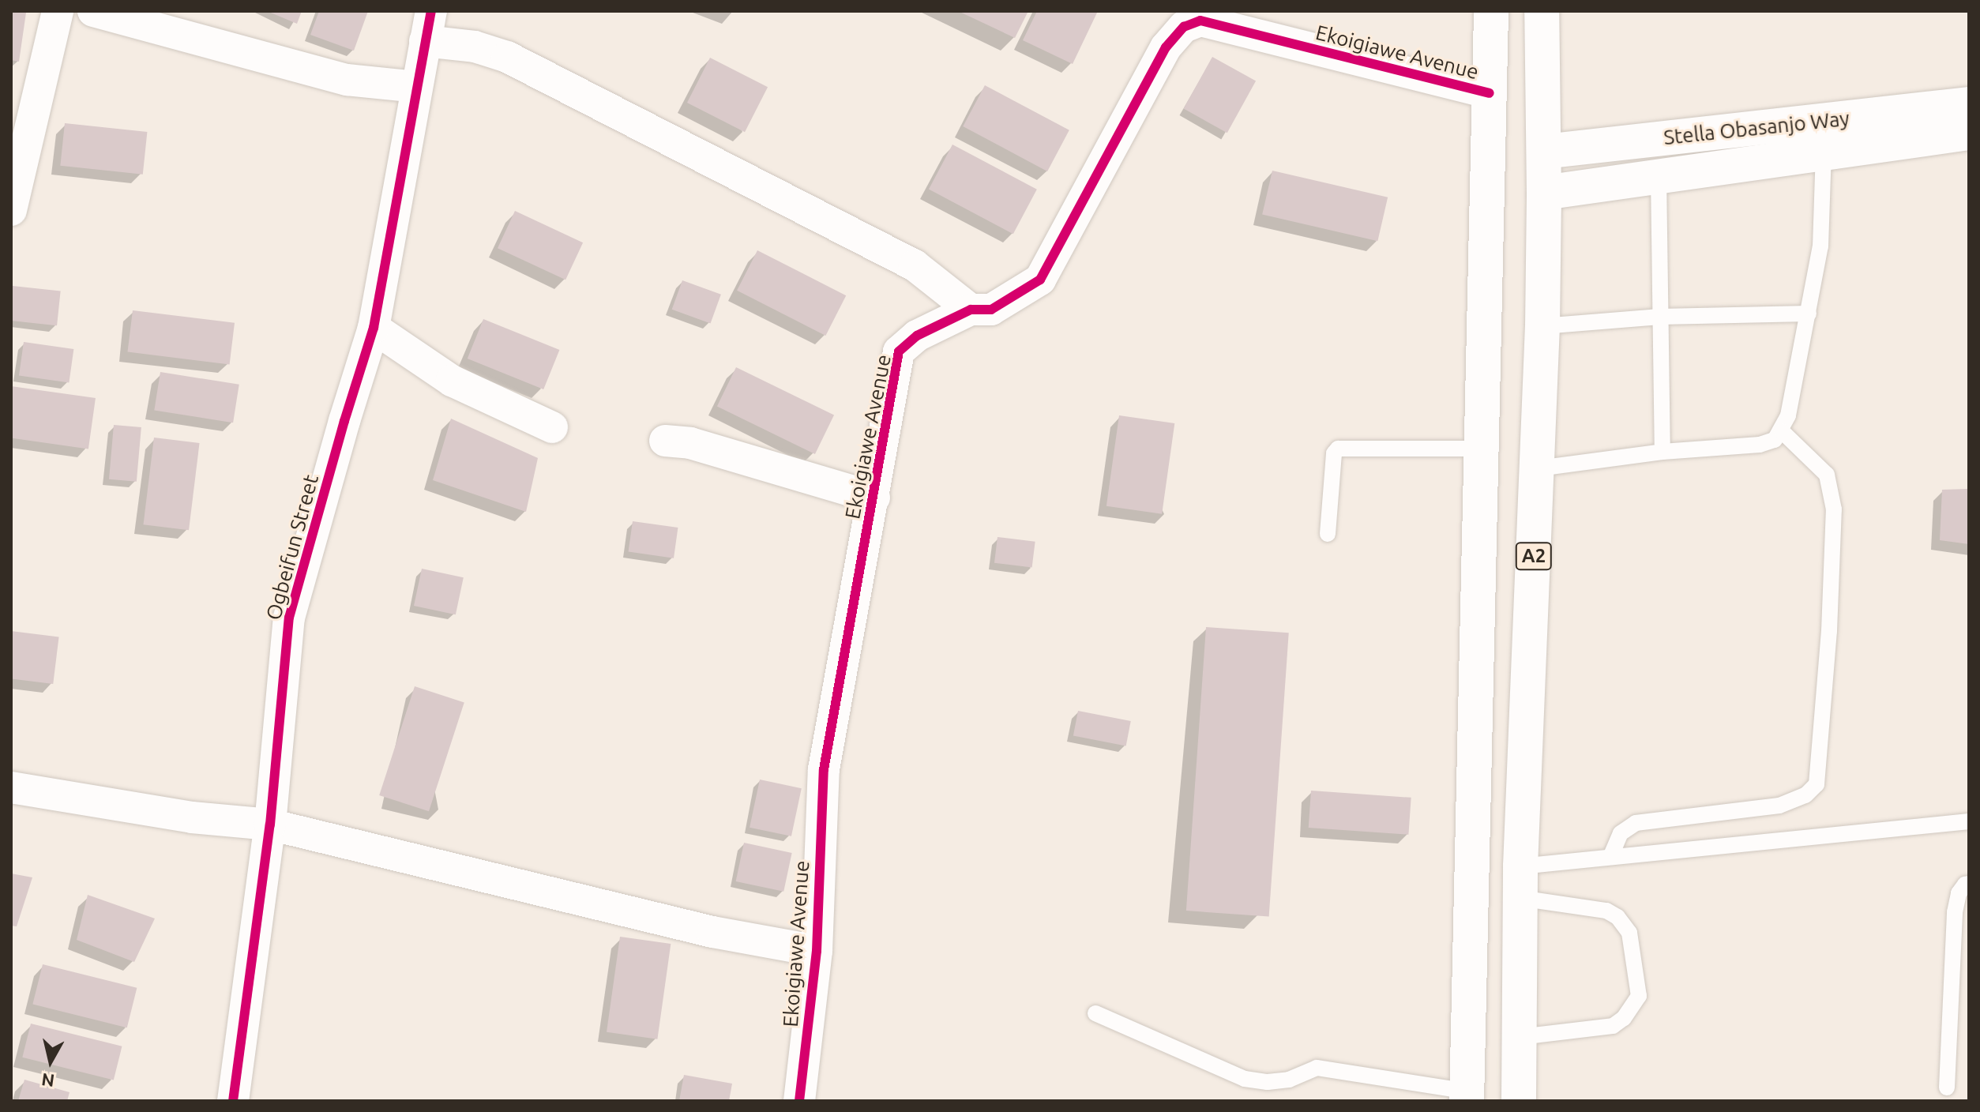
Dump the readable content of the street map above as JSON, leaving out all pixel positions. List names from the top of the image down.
{
  "streets": {
    "main road": ["Stella Obasanjo Way", "A2"],
    "street": ["Ekoigiawe Avenue", "Ogbeifun Street"]
  },
  "crossings": [
    ["Stella Obasanjo Way", "A2"]
  ],
  "north": "bottom"
}
